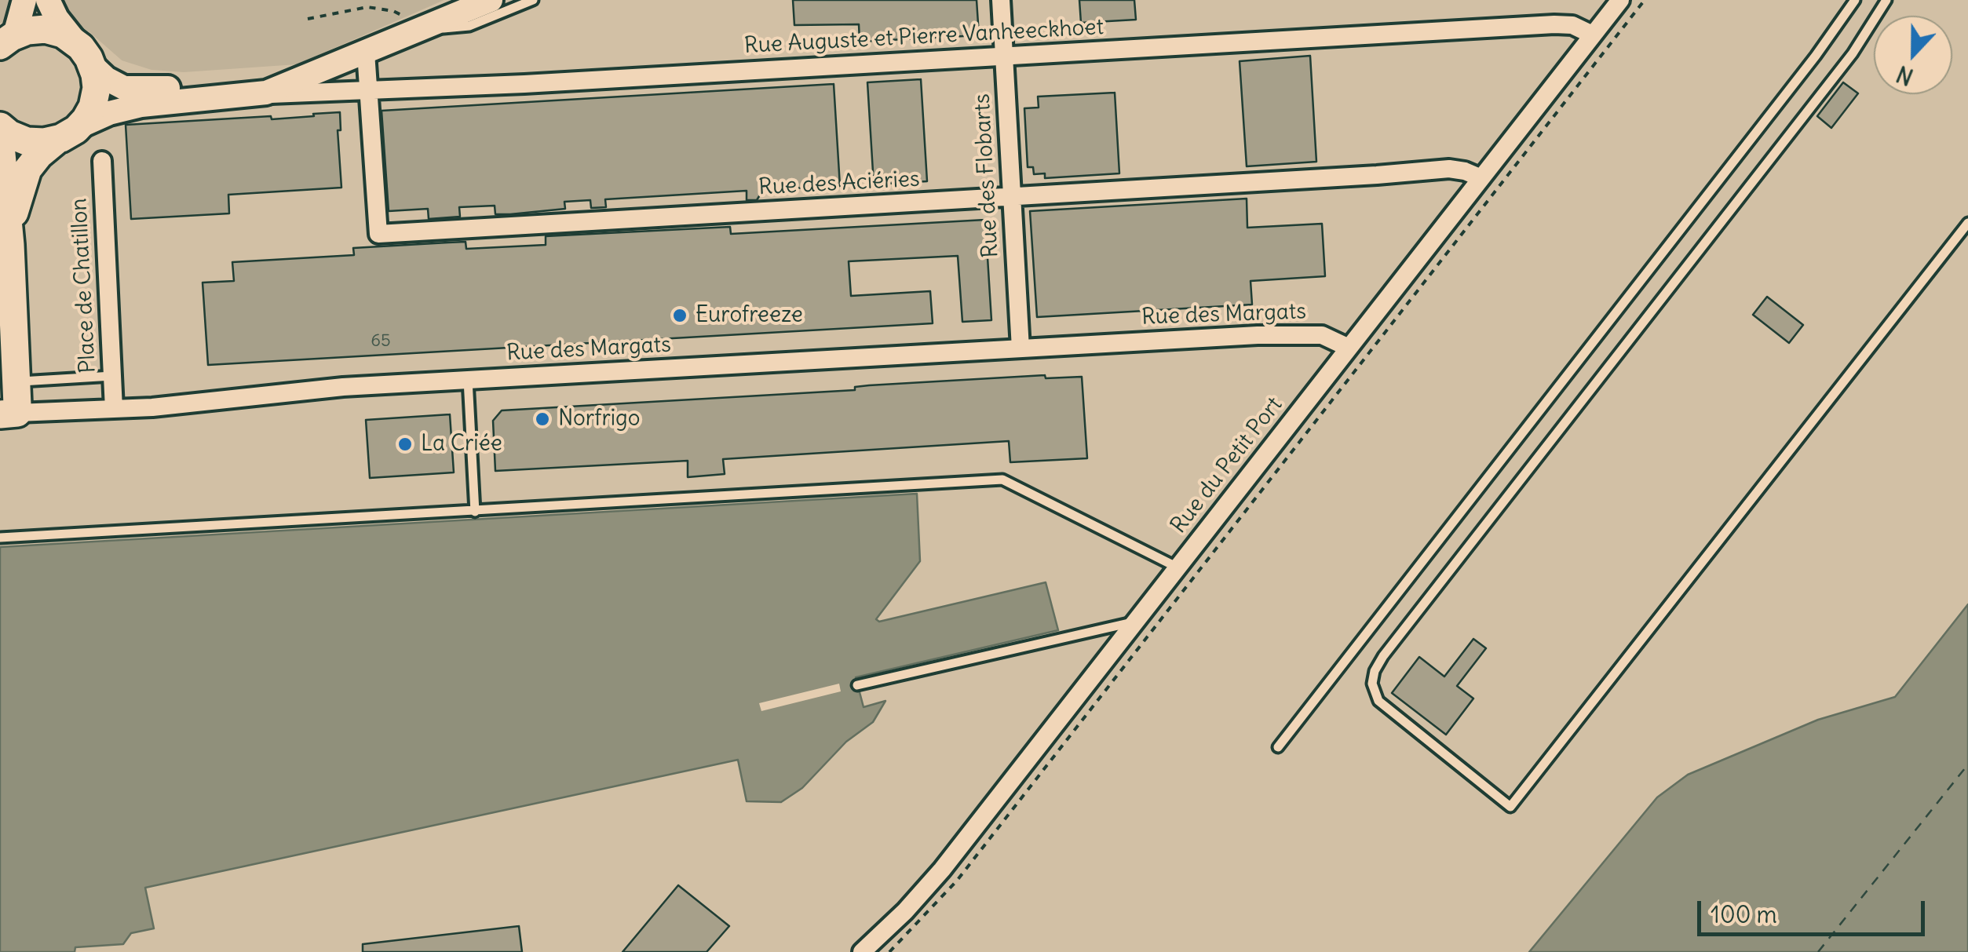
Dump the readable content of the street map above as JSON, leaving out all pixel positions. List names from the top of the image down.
{
  "streets": {
    "street": [
      "Rue Auguste et Pierre Vanheeckhoet",
      "Rue des Flobarts",
      "Rue des Aciéries",
      "Place de Chatillon",
      "Rue des Margats",
      "Rue du Petit Port"
    ]
  },
  "crossings": [
    ["Rue Auguste et Pierre Vanheeckhoet", "Rue des Flobarts"],
    ["Rue Auguste et Pierre Vanheeckhoet", "Rue des Aciéries"],
    ["Rue Auguste et Pierre Vanheeckhoet", "Rue du Petit Port"],
    ["Rue des Flobarts", "Rue des Aciéries"],
    ["Rue des Flobarts", "Rue des Margats"],
    ["Rue des Aciéries", "Rue du Petit Port"],
    ["Place de Chatillon", "Rue des Margats"],
    ["Rue des Margats", "Rue du Petit Port"]
  ],
  "places": ["Eurofreeze", "Norfrigo", "La Criée"],
  "house_numbers": ["65"],
  "scale_bar": "100 m",
  "north": "bottom"
}
